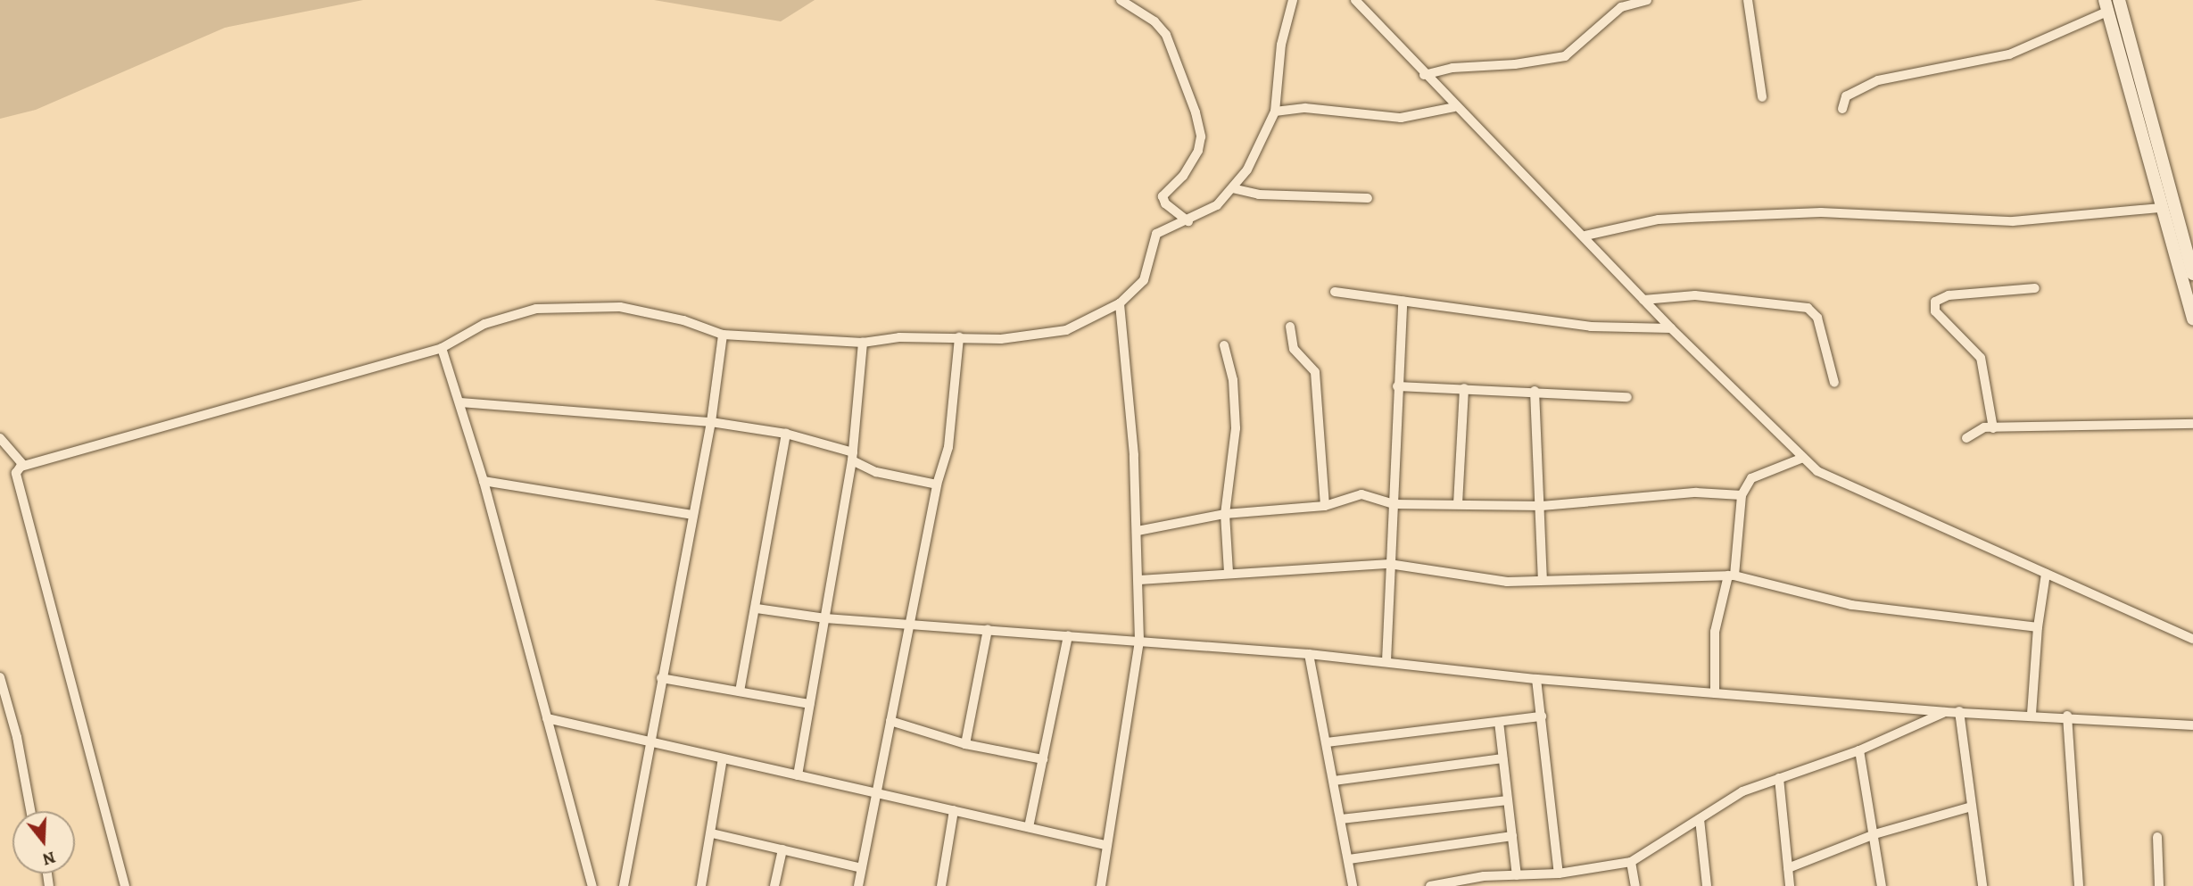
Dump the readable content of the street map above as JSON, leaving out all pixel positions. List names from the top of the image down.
{
  "north": "bottom"
}
